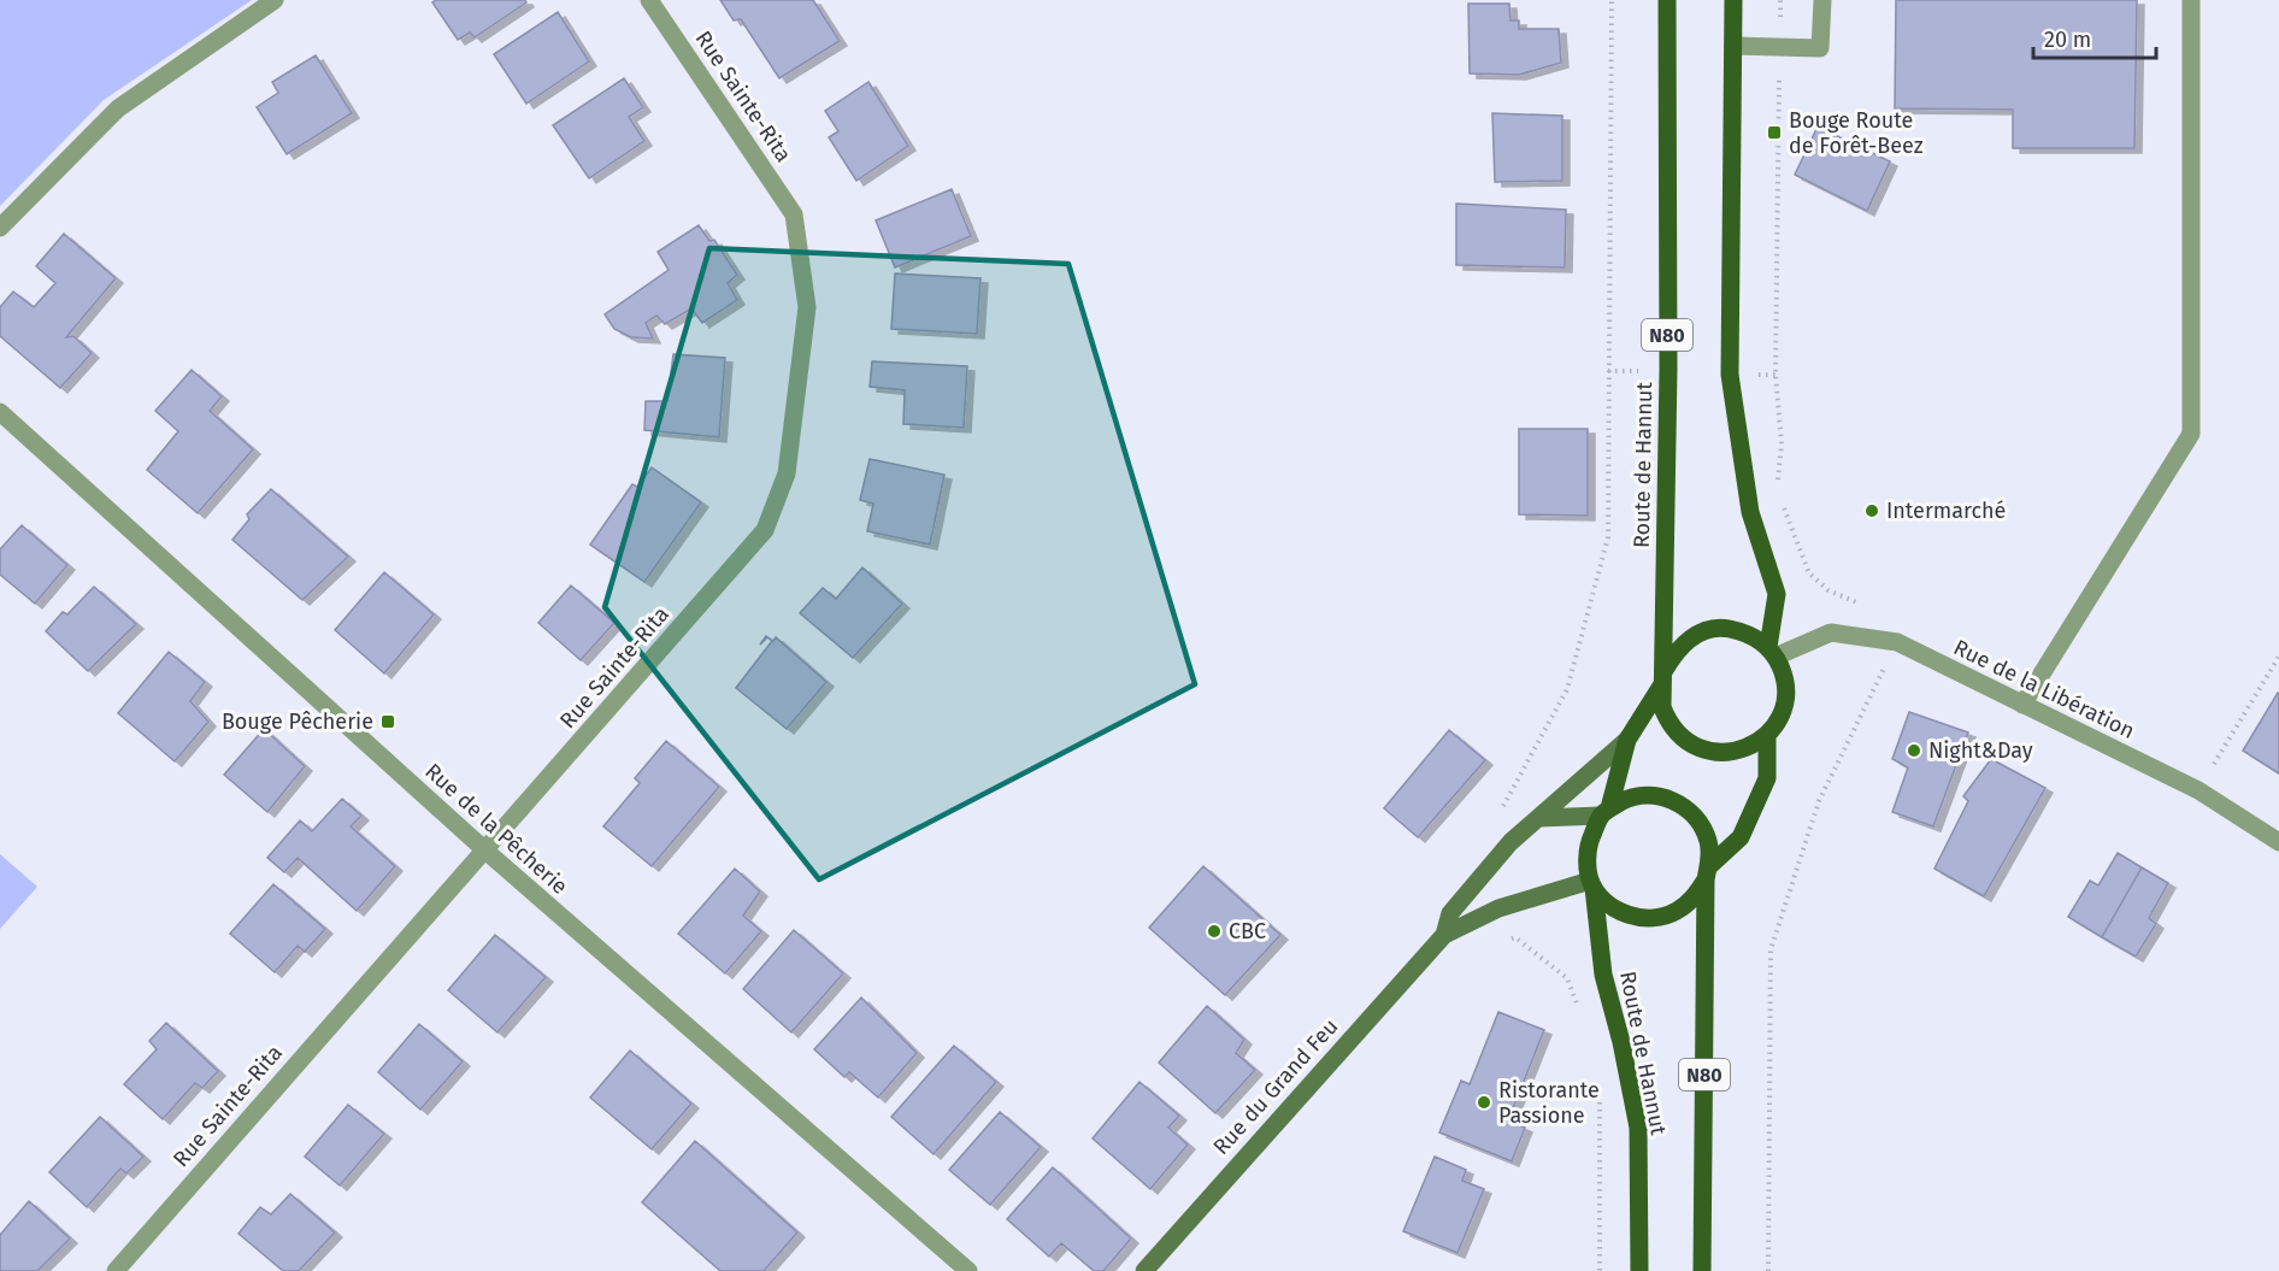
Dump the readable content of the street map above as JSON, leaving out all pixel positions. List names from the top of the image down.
{
  "streets": {
    "main road": ["N80", "Route de Hannut"],
    "street": [
      "Rue Sainte-Rita",
      "Rue de la Libération",
      "Rue de la Pêcherie",
      "Rue du Grand Feu"
    ]
  },
  "crossings": [
    ["Rue Sainte-Rita", "Rue de la Pêcherie"],
    ["Route de Hannut", "Rue de la Libération"],
    ["Route de Hannut", "Rue du Grand Feu"]
  ],
  "places": {
    "transit": ["Bouge Route de Forêt-Beez", "Bouge Pêcherie"],
    "other": [
      "Intermarché",
      "Night&Day",
      "CBC",
      "Ristorante Passione"
    ]
  },
  "scale_bar": "20 m"
}
